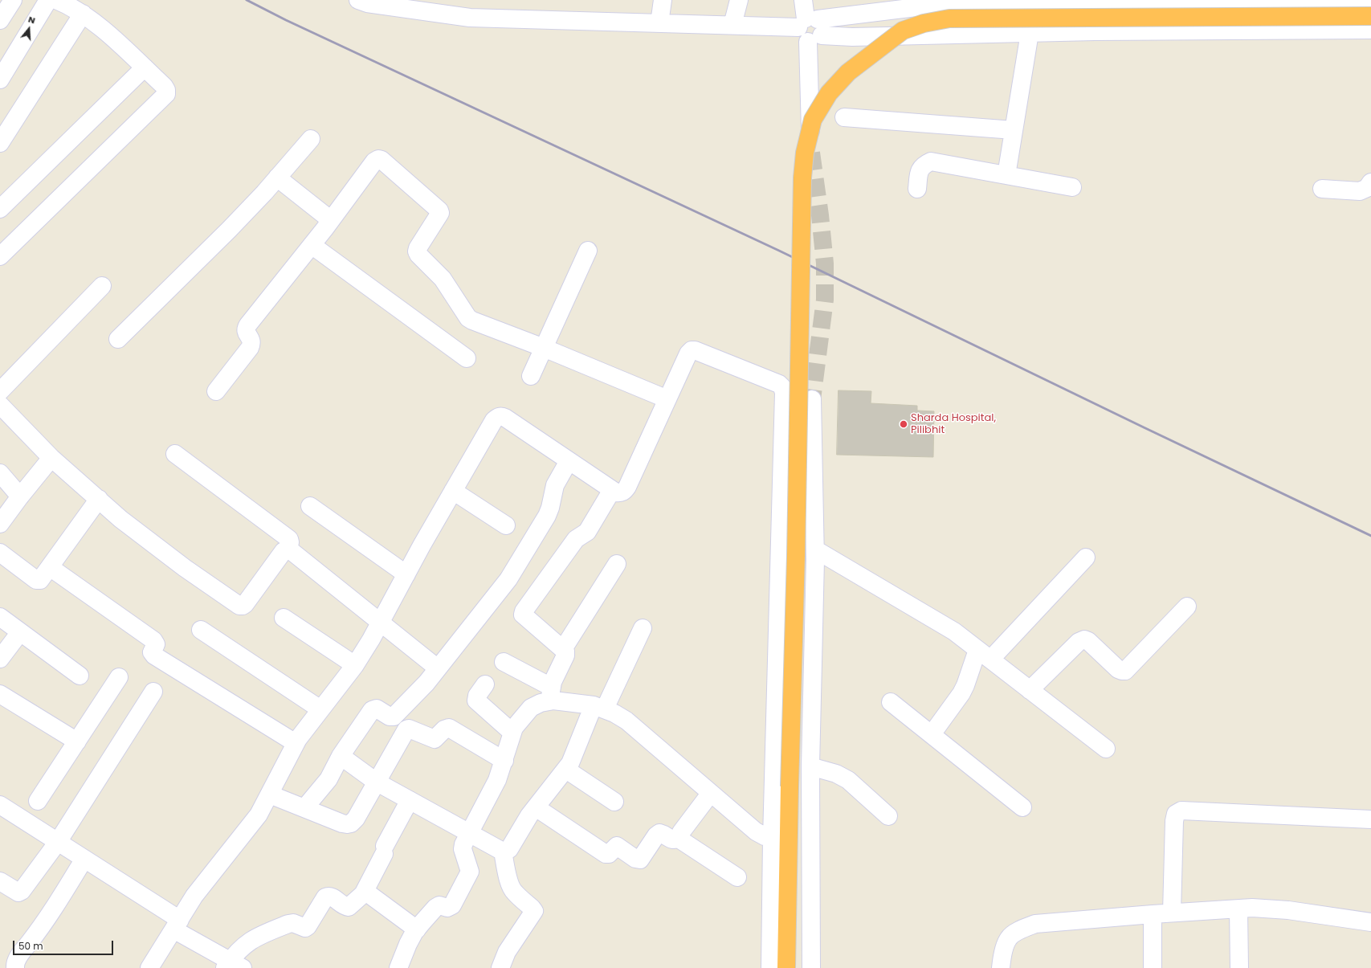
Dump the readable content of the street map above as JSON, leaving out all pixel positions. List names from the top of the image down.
{
  "places": ["Sharda Hospital, Pilibhit"],
  "scale_bar": "50 m",
  "north": "top"
}
